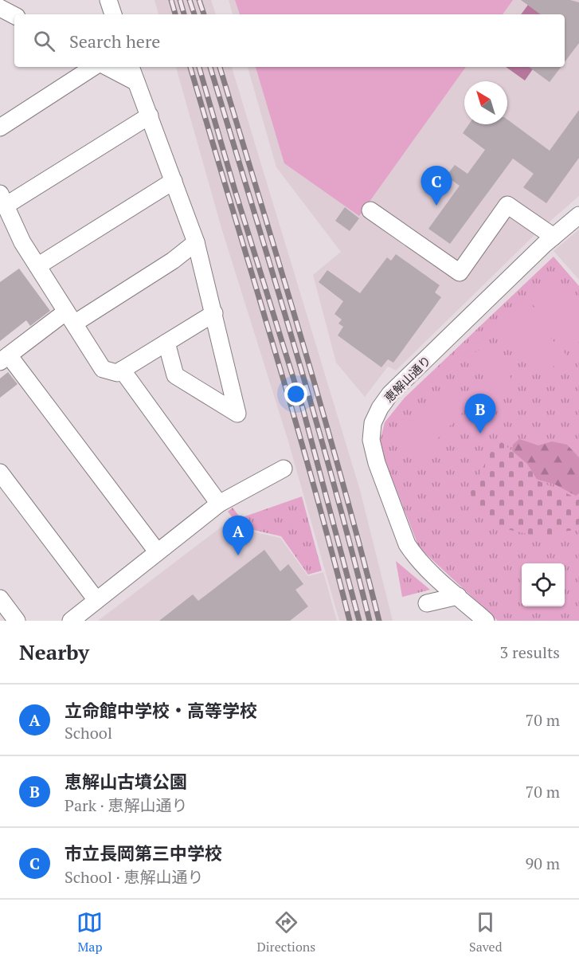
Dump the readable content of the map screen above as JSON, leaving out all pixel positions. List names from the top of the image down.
{
  "streets": {
    "street": ["恵解山通り"]
  },
  "north": "top left",
  "page": {
    "search": "Search here",
    "pins": ["C", "B", "A"],
    "heading": ["Nearby", "3 results"],
    "list": [
      {
        "mark": "A",
        "name": "立命館中学校・高等学校",
        "note": "School",
        "value": "70 m"
      },
      {
        "mark": "B",
        "name": "恵解山古墳公園",
        "note": "Park · 恵解山通り",
        "value": "70 m"
      },
      {
        "mark": "C",
        "name": "市立長岡第三中学校",
        "note": "School · 恵解山通り",
        "value": "90 m"
      }
    ],
    "nav": ["Map", "Directions", "Saved"]
  }
}
